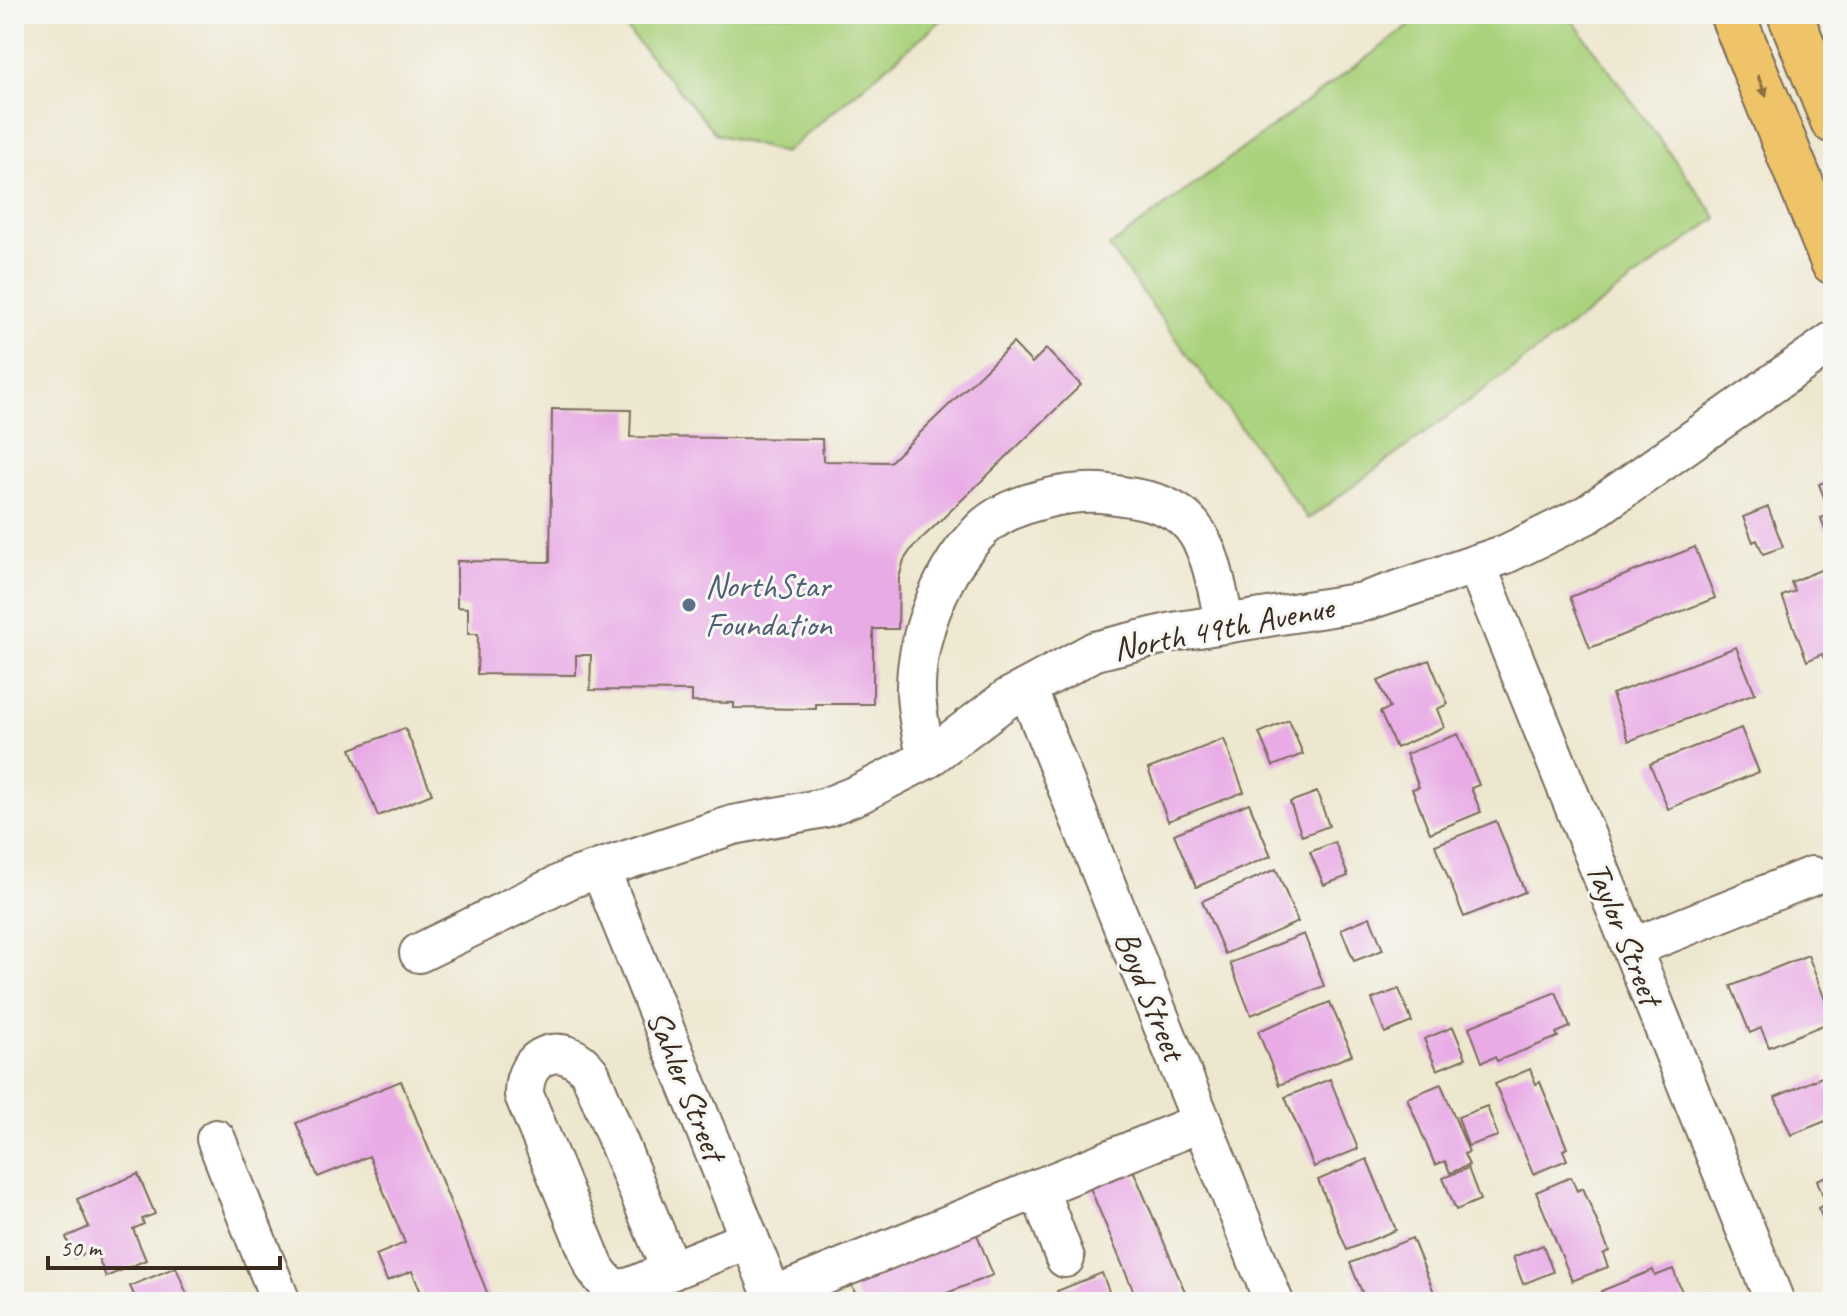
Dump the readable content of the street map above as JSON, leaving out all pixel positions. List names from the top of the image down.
{
  "streets": {
    "street": [
      "North 49th Avenue",
      "Taylor Street",
      "Boyd Street",
      "Sahler Street"
    ]
  },
  "crossings": [
    ["North 49th Avenue", "Taylor Street"],
    ["North 49th Avenue", "Boyd Street"],
    ["North 49th Avenue", "Sahler Street"]
  ],
  "places": ["NorthStar Foundation"],
  "scale_bar": "50 m"
}
